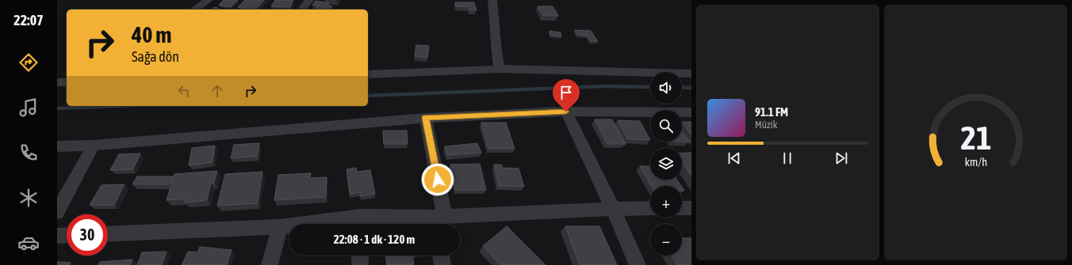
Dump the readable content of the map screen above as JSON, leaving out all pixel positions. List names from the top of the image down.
{
  "page": {
    "tabs": "22:07",
    "turn": ["40 m", "Sağa dön"],
    "map_buttons": ["+", "−"],
    "song": ["91.1 FM", "Müzik"],
    "limit": "30",
    "trip": "22:08 · 1 dk · 120 m",
    "gauge": ["21", "km/h"]
  }
}
